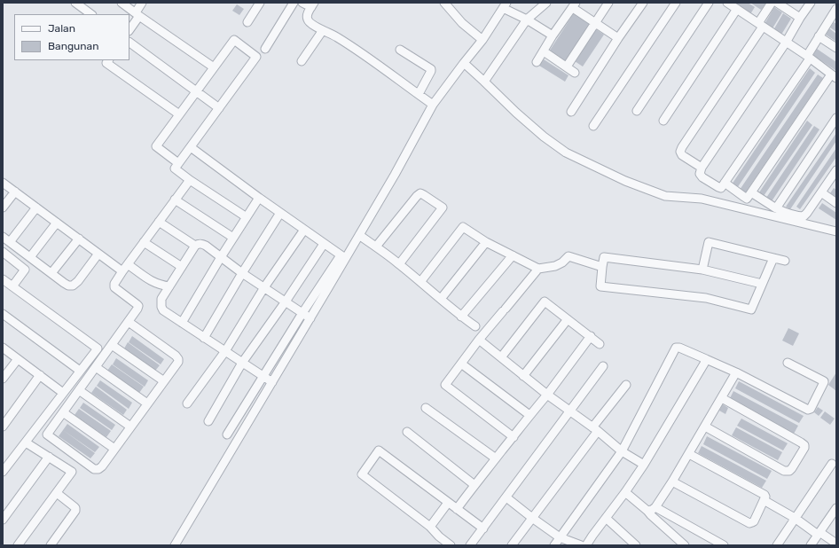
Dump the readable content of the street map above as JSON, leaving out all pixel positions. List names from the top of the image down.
{
  "legend": ["Jalan", "Bangunan"]
}
